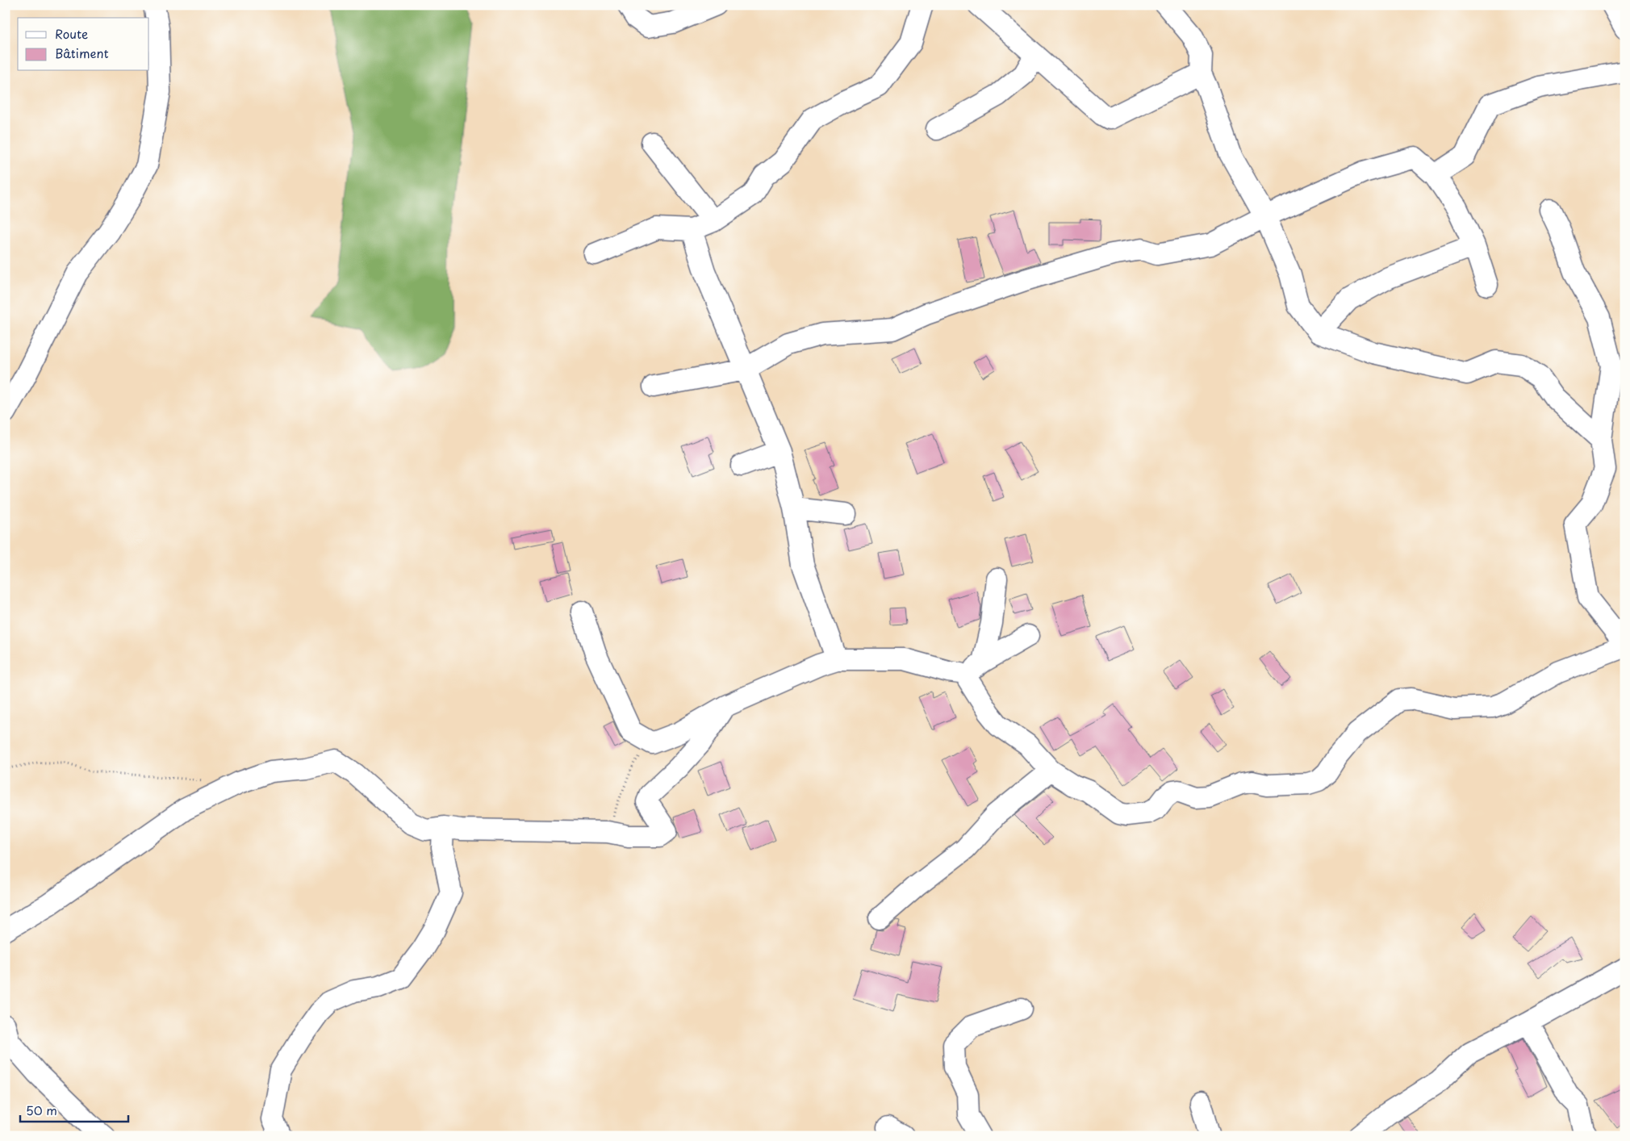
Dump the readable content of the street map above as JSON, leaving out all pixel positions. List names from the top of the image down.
{
  "legend": ["Route", "Bâtiment"],
  "scale_bar": "50 m"
}
